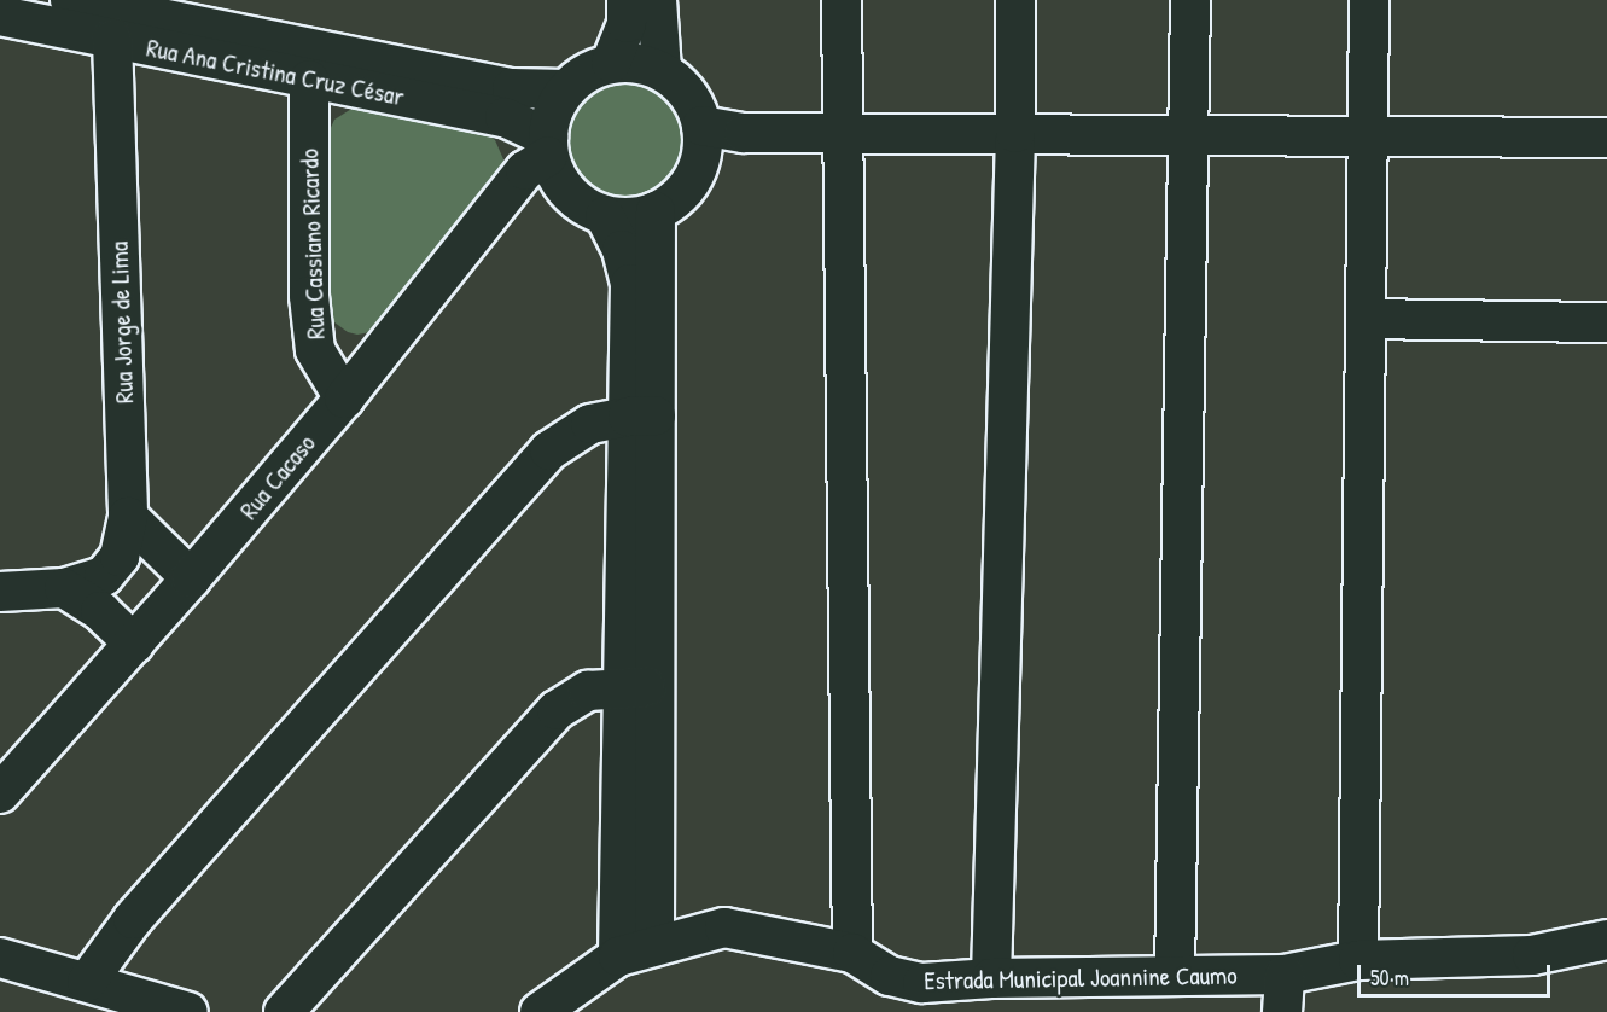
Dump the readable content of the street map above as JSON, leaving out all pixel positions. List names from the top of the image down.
{
  "streets": {
    "street": [
      "Rua Ana Cristina Cruz César",
      "Rua Cassiano Ricardo",
      "Rua Jorge de Lima",
      "Rua Cacaso",
      "Estrada Municipal Joannine Caumo"
    ]
  },
  "crossings": [
    ["Rua Ana Cristina Cruz César", "Rua Cassiano Ricardo"],
    ["Rua Ana Cristina Cruz César", "Rua Jorge de Lima"],
    ["Rua Ana Cristina Cruz César", "Rua Cacaso"],
    ["Rua Cassiano Ricardo", "Rua Cacaso"]
  ],
  "scale_bar": "50 m"
}
